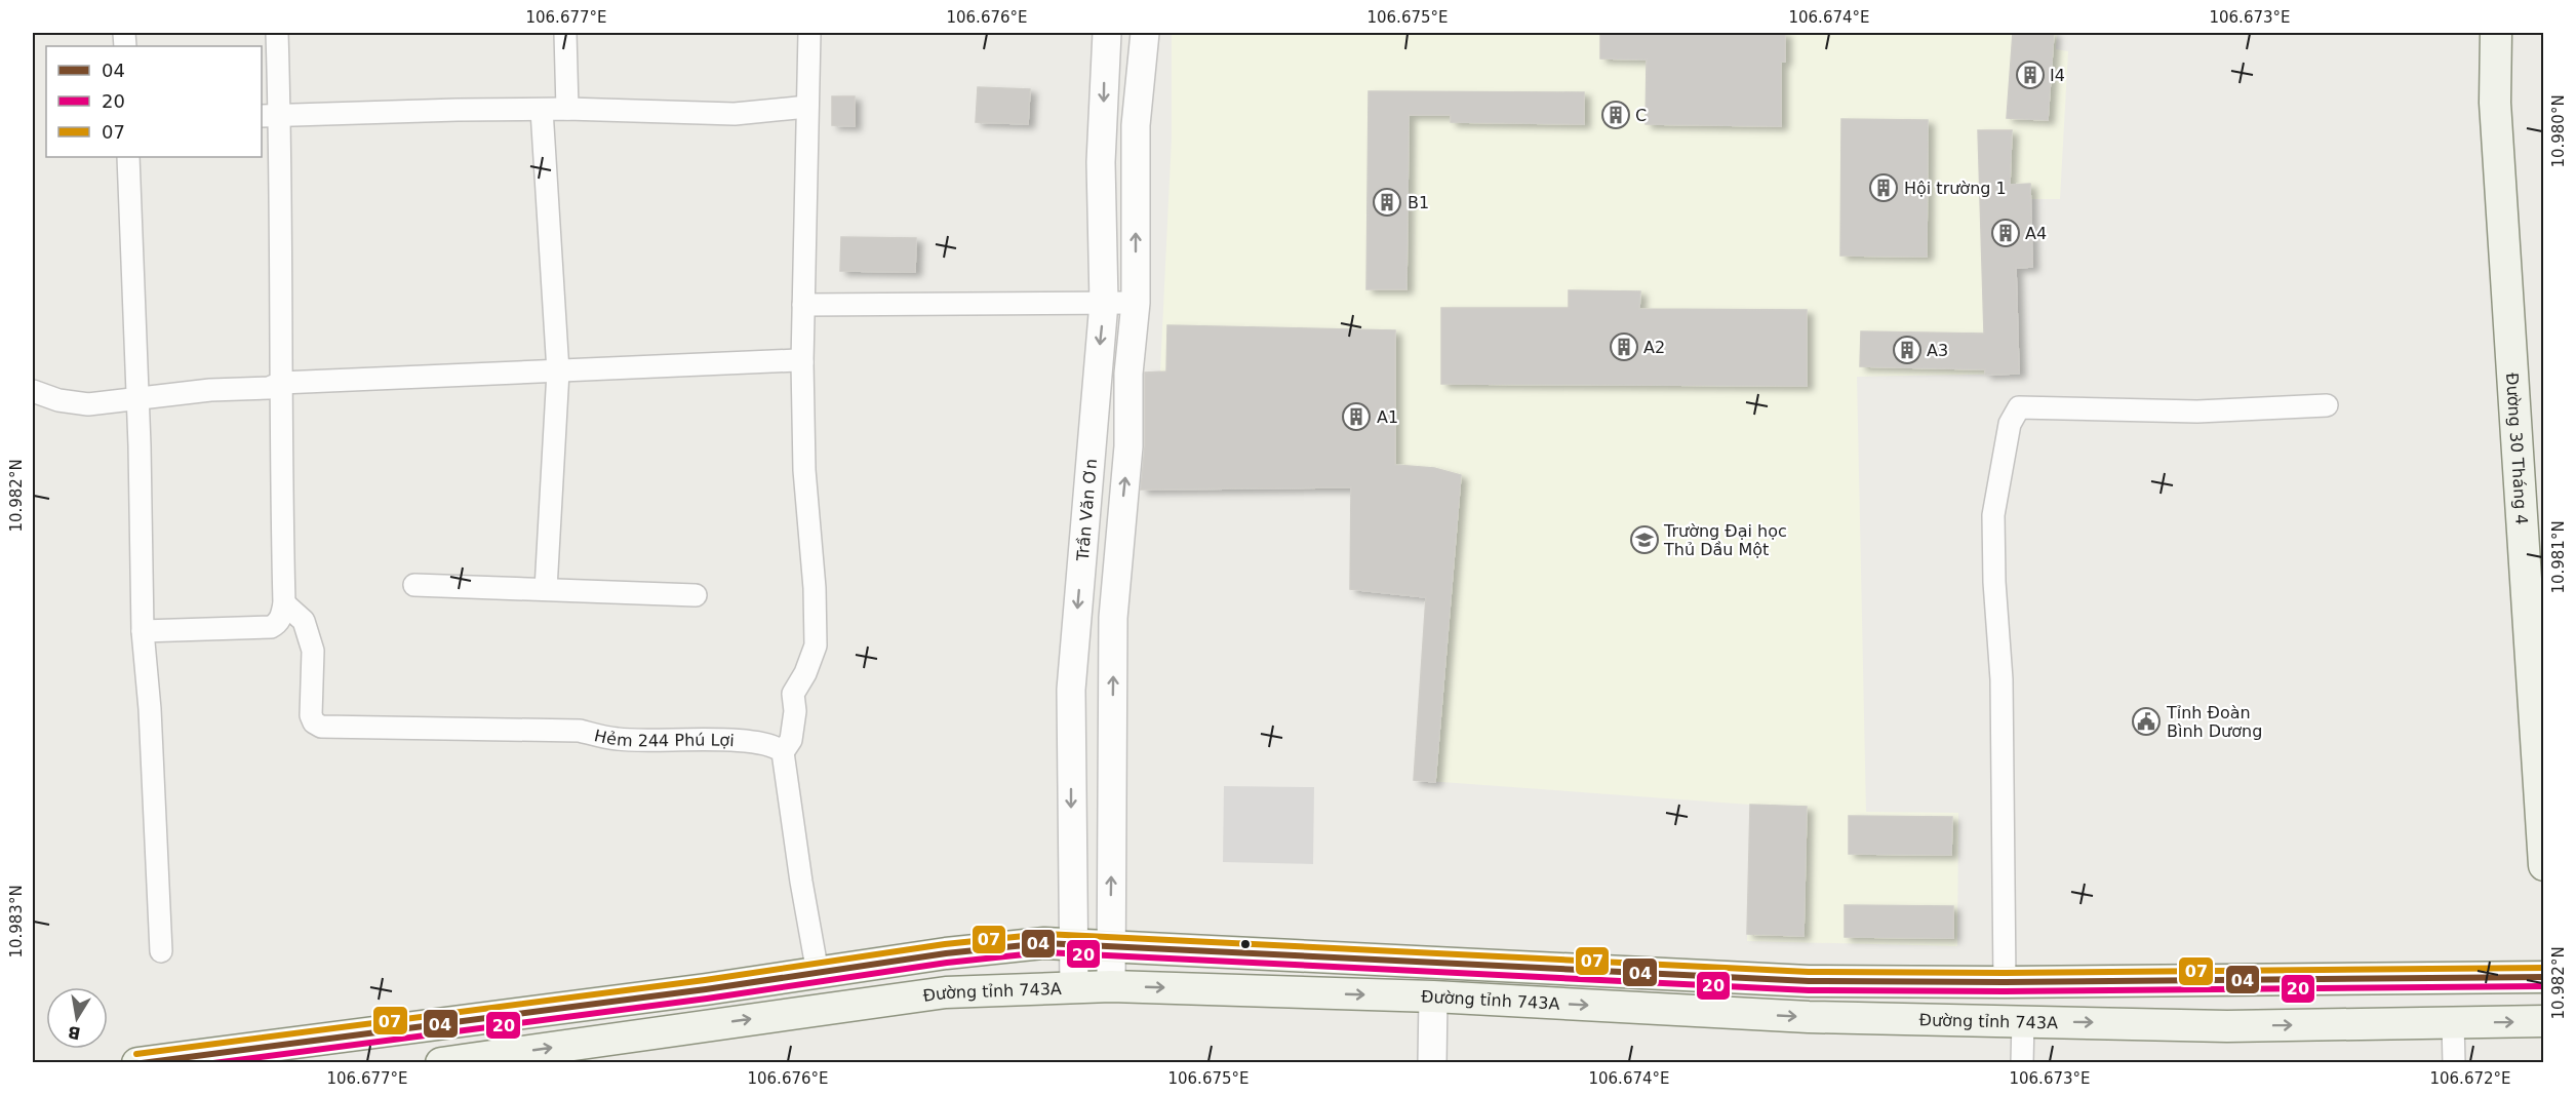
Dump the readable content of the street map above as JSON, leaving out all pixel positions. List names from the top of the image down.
{
  "streets": {
    "main road": ["Đường 30 Tháng 4", "Đường tỉnh 743A"],
    "street": ["Trần Văn Ơn", "Hẻm 244 Phú Lợi"]
  },
  "crossings": [
    ["Trần Văn Ơn", "Đường tỉnh 743A"]
  ],
  "places": {
    "building": [
      "I4",
      "C",
      "Hội trường 1",
      "B1",
      "A4",
      "A2",
      "A3",
      "A1"
    ],
    "school or university": ["Trường Đại học Thủ Dầu Một"],
    "public building": ["Tỉnh Đoàn Bình Dương"]
  },
  "lines": ["transit line 07", "transit line 04", "transit line 20"],
  "legend": ["04", "20", "07"],
  "north": "bottom",
  "coordinates": [
    "106.677°E",
    "106.676°E",
    "106.675°E",
    "106.674°E",
    "106.673°E",
    "10.980°N",
    "10.982°N",
    "10.981°N",
    "10.983°N",
    "106.672°E"
  ]
}
